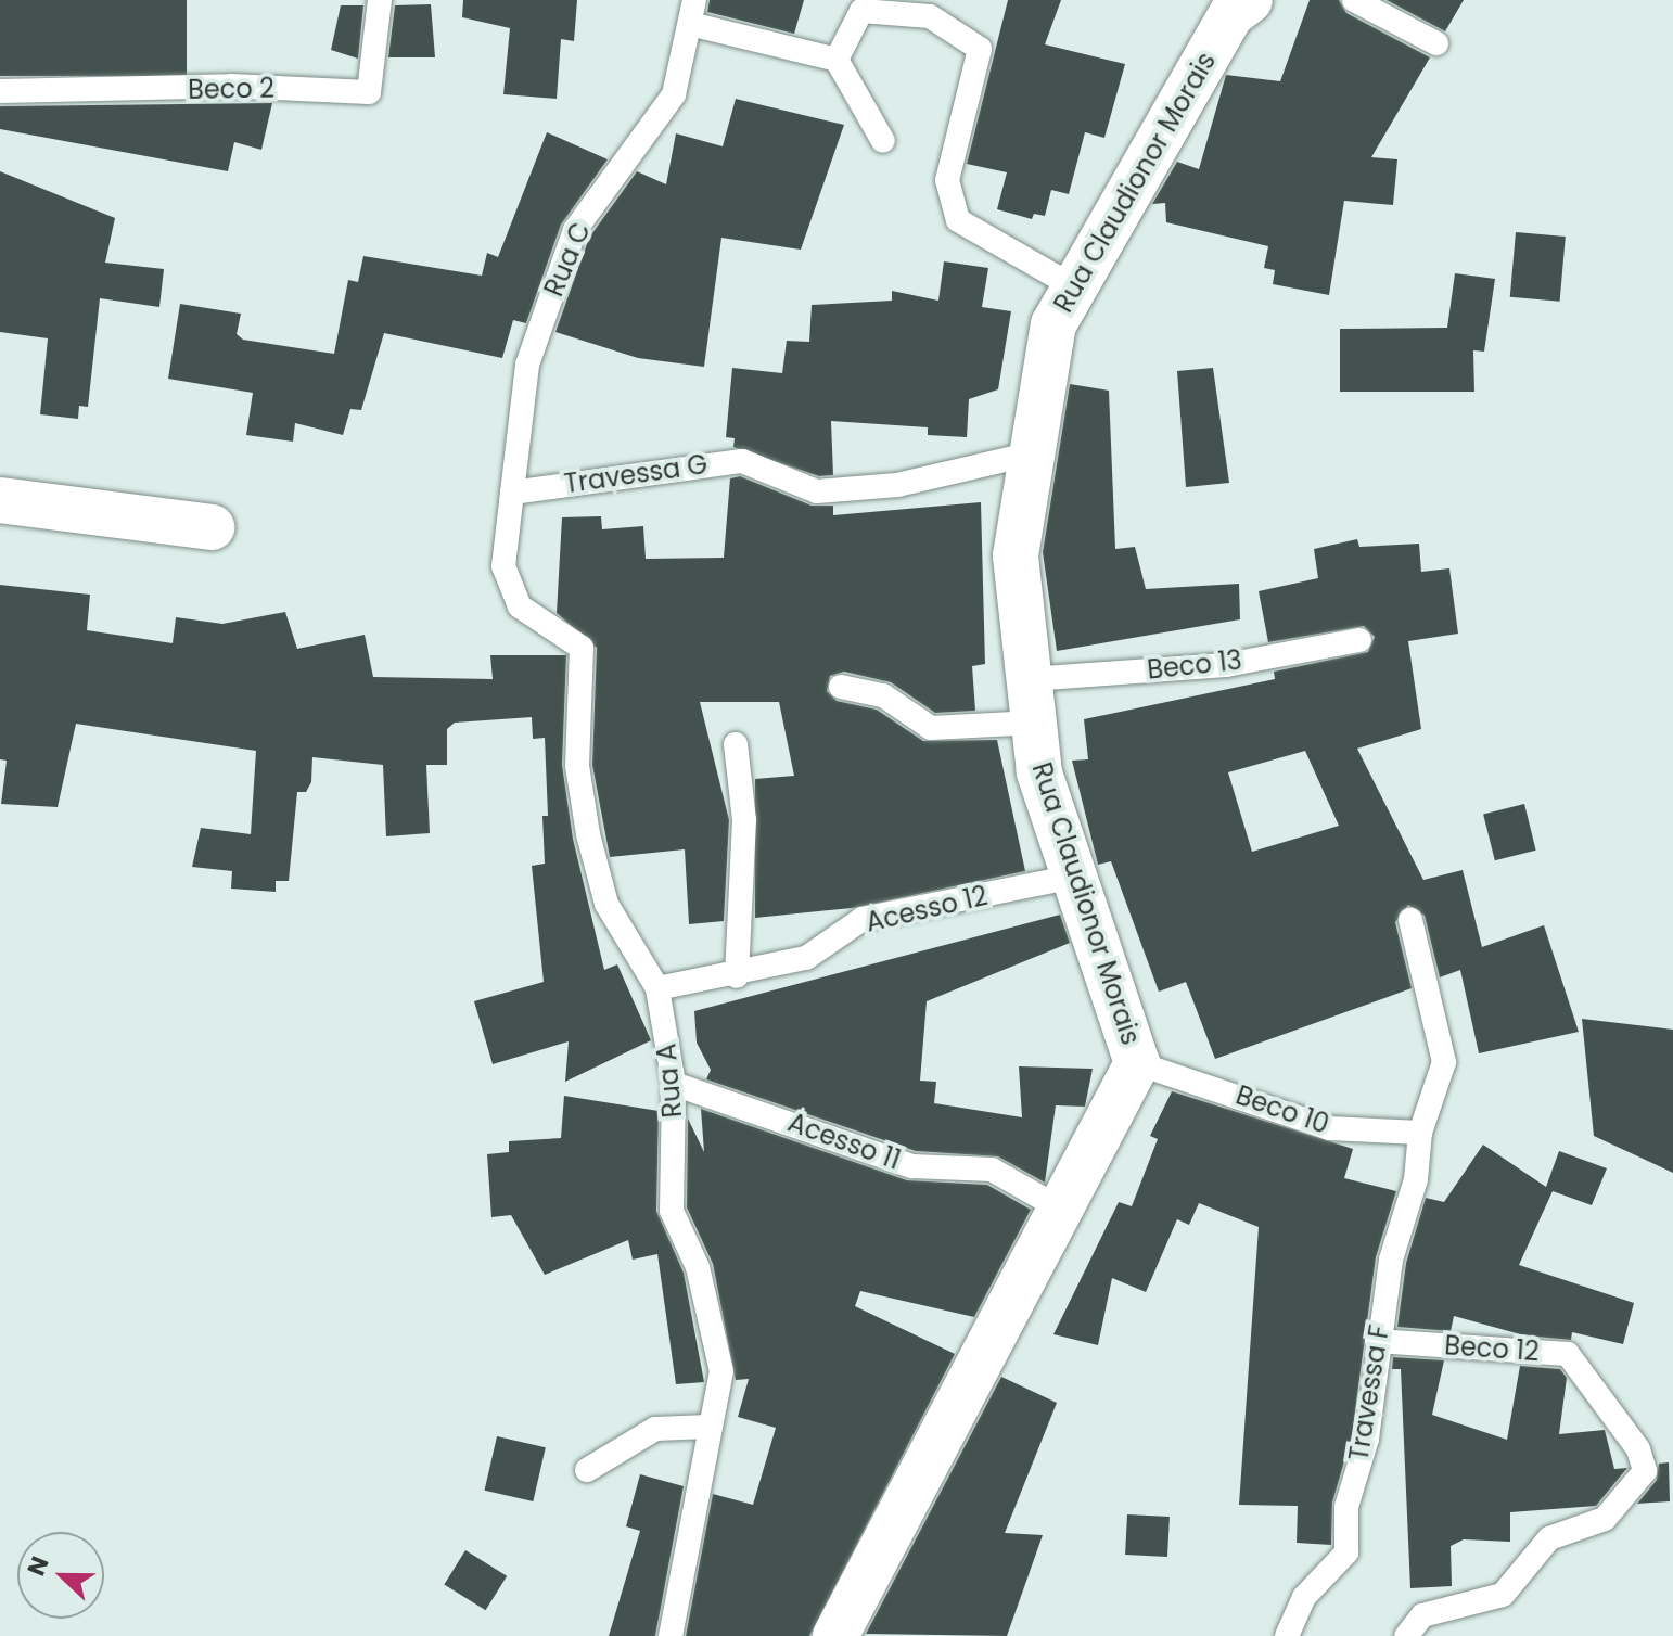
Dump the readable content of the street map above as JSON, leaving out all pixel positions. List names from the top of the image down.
{
  "streets": {
    "street": ["Rua Claudionor Morais"],
    "lane": [
      "Beco 2",
      "Rua C",
      "Travessa G",
      "Beco 13",
      "Acesso 12",
      "Rua A",
      "Beco 10",
      "Acesso 11",
      "Beco 12",
      "Travessa F"
    ]
  },
  "crossings": [
    ["Rua Claudionor Morais", "Travessa G"],
    ["Rua Claudionor Morais", "Beco 13"],
    ["Rua Claudionor Morais", "Acesso 12"],
    ["Rua Claudionor Morais", "Beco 10"],
    ["Rua Claudionor Morais", "Acesso 11"],
    ["Rua C", "Travessa G"],
    ["Rua C", "Rua A"],
    ["Travessa G", "Rua A"],
    ["Acesso 12", "Rua A"],
    ["Rua A", "Acesso 11"],
    ["Beco 10", "Travessa F"],
    ["Beco 12", "Travessa F"]
  ],
  "north": "left"
}
